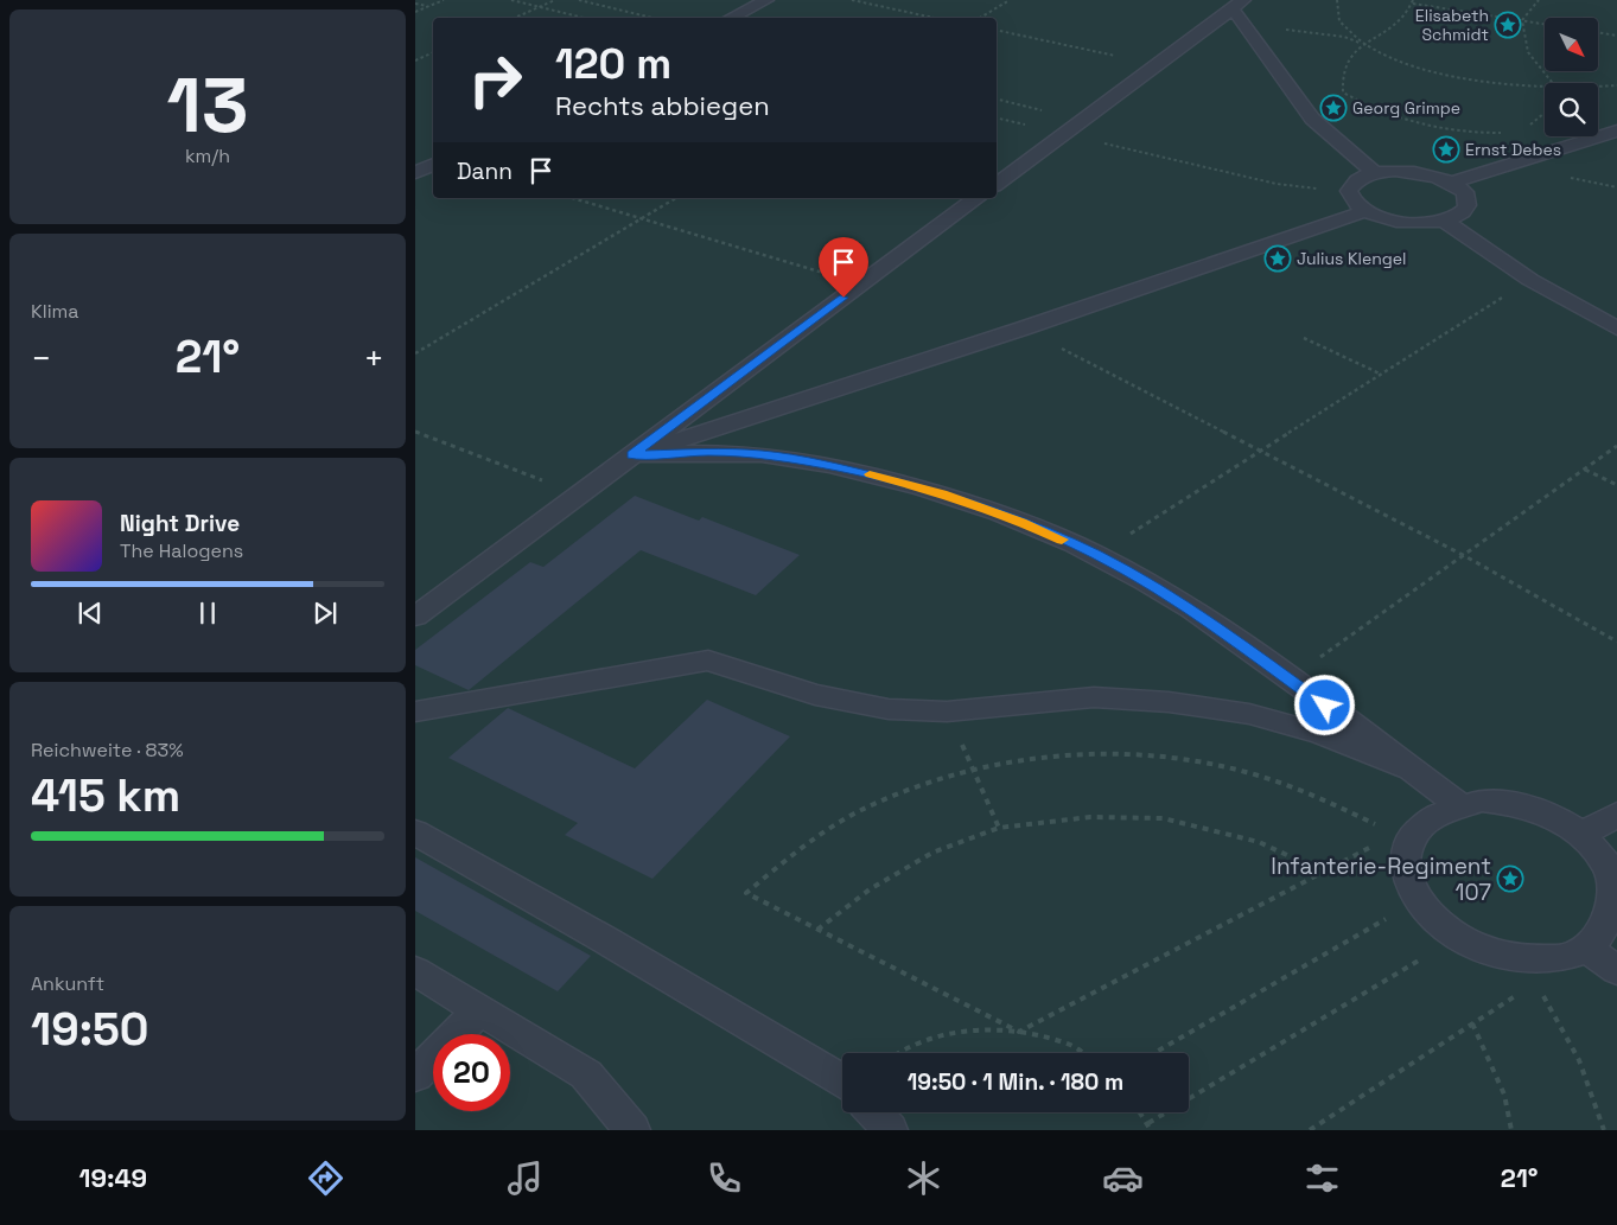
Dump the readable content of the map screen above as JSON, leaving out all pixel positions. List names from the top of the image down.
{
  "places": {
    "place": [
      "Elisabeth Schmidt",
      "Georg Grimpe",
      "Ernst Debes",
      "Julius Klengel",
      "Infanterie-Regiment 107"
    ]
  },
  "north": "bottom right",
  "page": {
    "tile": [
      ["13", "km/h"],
      "Klima",
      ["Reichweite · 83%", "415 km"],
      ["Ankunft", "19:50"]
    ],
    "turn": ["120 m", "Rechts abbiegen"],
    "then": "Dann",
    "heat": ["−", "21°", "+"],
    "song": ["Night Drive", "The Halogens"],
    "limit": "20",
    "trip": "19:50 · 1 Min. · 180 m",
    "tabs": ["19:49", "21°"]
  }
}
